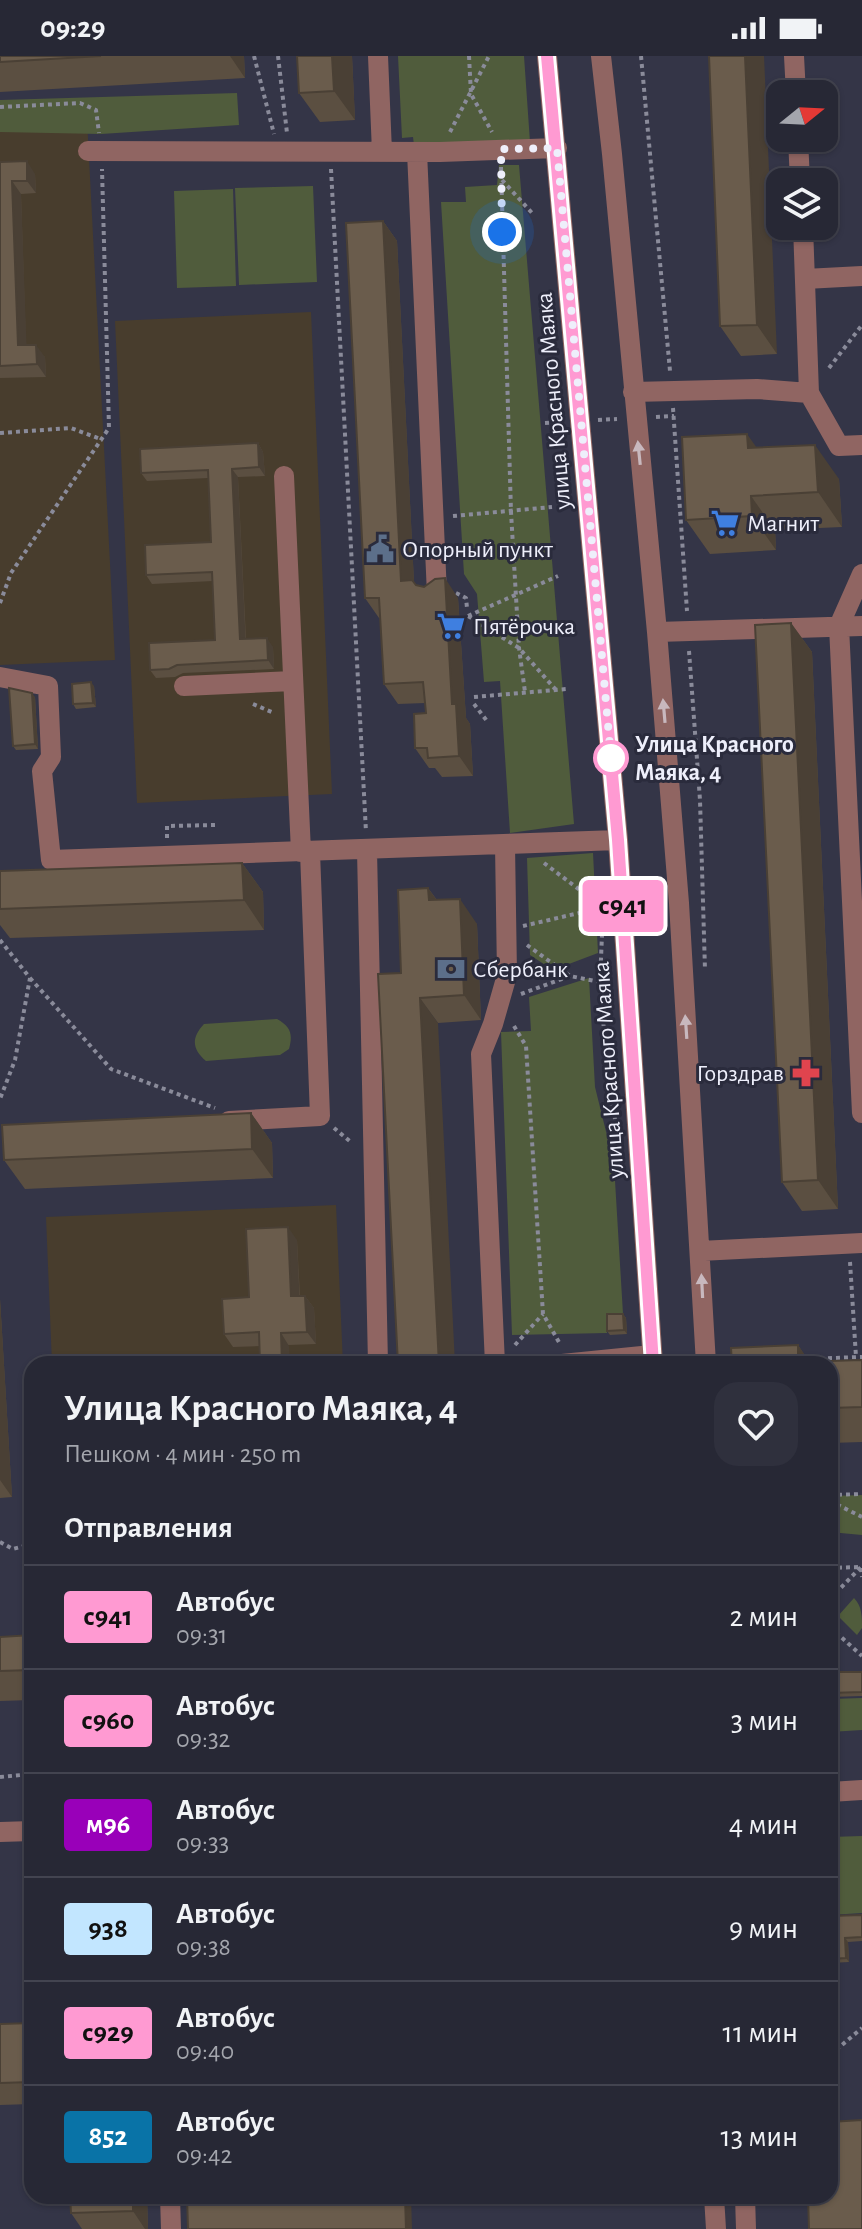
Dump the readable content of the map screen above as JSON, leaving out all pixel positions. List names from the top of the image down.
{
  "streets": {
    "street": ["улица Красного Маяка"]
  },
  "places": {
    "supermarket": ["Магнит", "Пятёрочка"],
    "public building": ["Опорный пункт"],
    "other": ["Улица Красного Маяка, 4"],
    "bank": ["Сбербанк"],
    "pharmacy": ["Горздрав"]
  },
  "lines": ["bus line с941"],
  "north": "right",
  "page": {
    "status": "09:29",
    "on_map": "с941",
    "heading": [
      ["Улица Красного Маяка, 4", "Пешком · 4 мин · 250 m"],
      "Отправления"
    ],
    "list": [
      {
        "mark": "с941",
        "name": "Автобус",
        "note": "09:31",
        "value": "2 мин"
      },
      {
        "mark": "с960",
        "name": "Автобус",
        "note": "09:32",
        "value": "3 мин"
      },
      {
        "mark": "м96",
        "name": "Автобус",
        "note": "09:33",
        "value": "4 мин"
      },
      {
        "mark": "938",
        "name": "Автобус",
        "note": "09:38",
        "value": "9 мин"
      },
      {
        "mark": "с929",
        "name": "Автобус",
        "note": "09:40",
        "value": "11 мин"
      },
      {
        "mark": "852",
        "name": "Автобус",
        "note": "09:42",
        "value": "13 мин"
      }
    ]
  }
}
